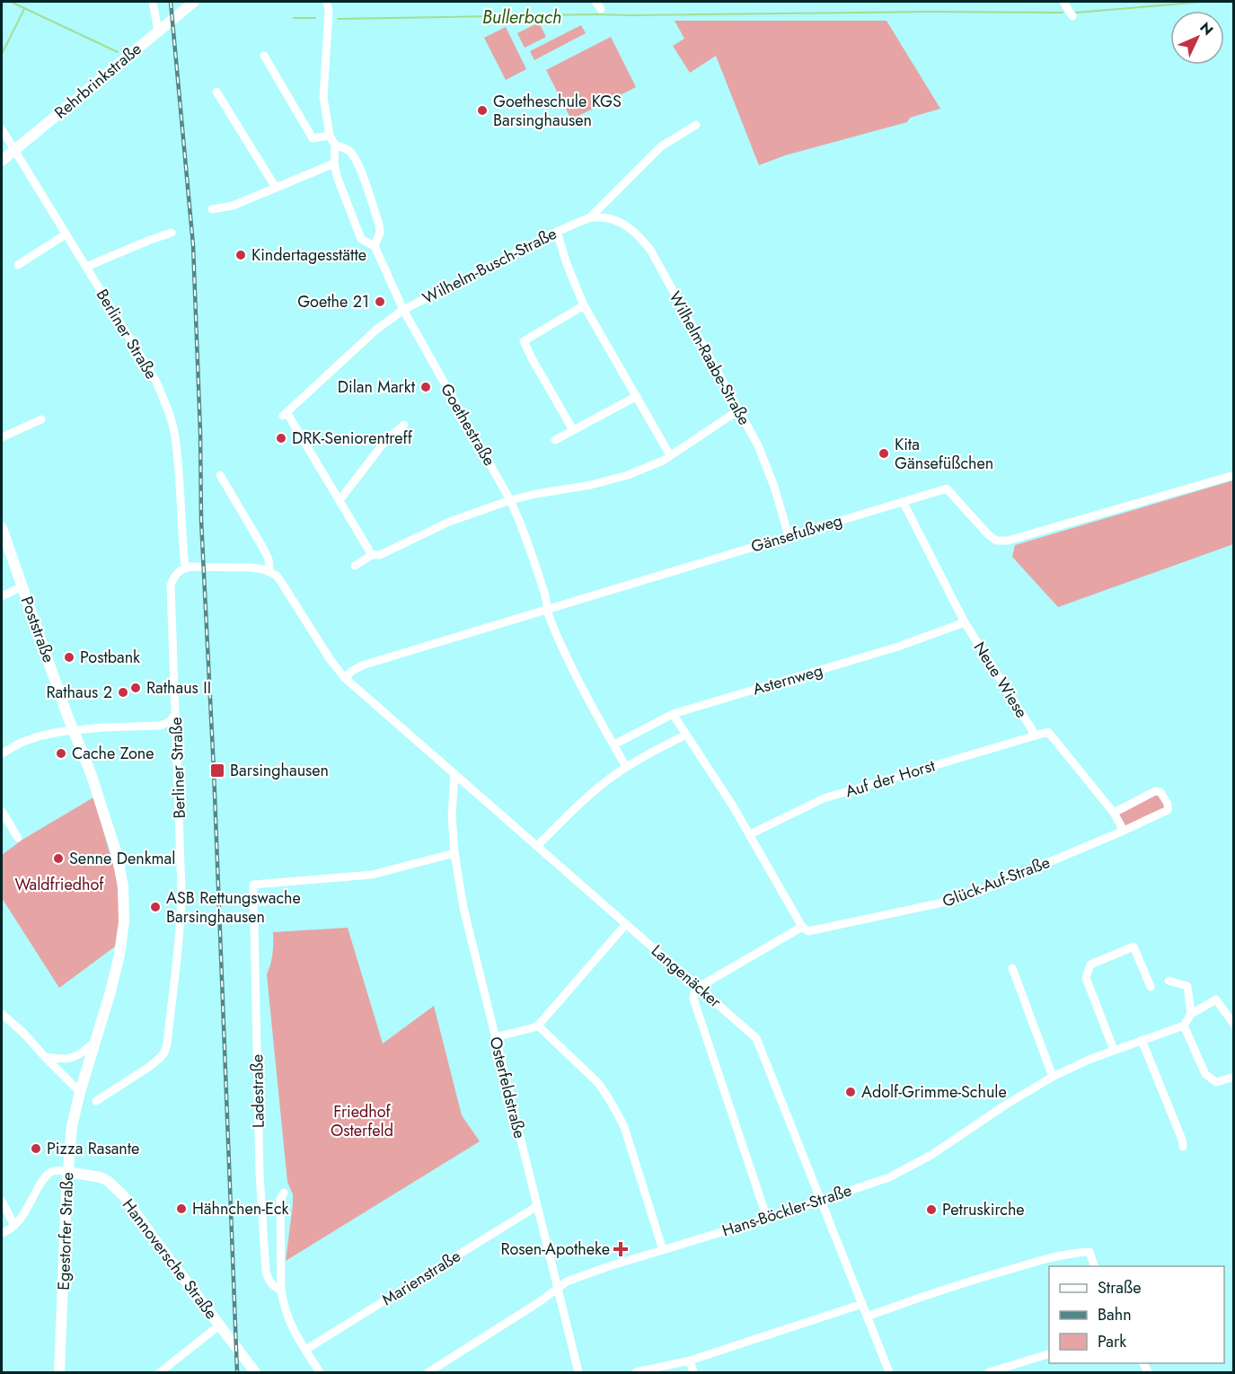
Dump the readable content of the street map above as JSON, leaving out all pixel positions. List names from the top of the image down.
{
  "streets": {
    "main road": [
      "Rehrbrinkstraße",
      "Poststraße",
      "Egestorfer Straße",
      "Hannoversche Straße"
    ],
    "street": [
      "Wilhelm-Busch-Straße",
      "Berliner Straße",
      "Wilhelm-Raabe-Straße",
      "Goethestraße",
      "Gänsefußweg",
      "Asternweg",
      "Neue Wiese",
      "Auf der Horst",
      "Glück-Auf-Straße",
      "Langenäcker",
      "Osterfeldstraße",
      "Ladestraße",
      "Hans-Böckler-Straße",
      "Marienstraße"
    ]
  },
  "crossings": [
    ["Rehrbrinkstraße", "Berliner Straße"],
    ["Wilhelm-Busch-Straße", "Wilhelm-Raabe-Straße"],
    ["Wilhelm-Busch-Straße", "Goethestraße"],
    ["Wilhelm-Raabe-Straße", "Gänsefußweg"],
    ["Goethestraße", "Gänsefußweg"],
    ["Goethestraße", "Asternweg"],
    ["Gänsefußweg", "Neue Wiese"],
    ["Gänsefußweg", "Langenäcker"],
    ["Poststraße", "Egestorfer Straße"],
    ["Asternweg", "Neue Wiese"],
    ["Neue Wiese", "Auf der Horst"],
    ["Neue Wiese", "Glück-Auf-Straße"],
    ["Langenäcker", "Osterfeldstraße"],
    ["Langenäcker", "Hans-Böckler-Straße"],
    ["Osterfeldstraße", "Ladestraße"],
    ["Osterfeldstraße", "Hans-Böckler-Straße"],
    ["Osterfeldstraße", "Marienstraße"],
    ["Egestorfer Straße", "Hannoversche Straße"]
  ],
  "water": ["Bullerbach"],
  "parks": ["Waldfriedhof", "Friedhof Osterfeld"],
  "places": {
    "other": [
      "Goetheschule KGS Barsinghausen",
      "Kindertagesstätte",
      "Goethe 21",
      "Dilan Markt",
      "DRK-Seniorentreff",
      "Kita Gänsefüßchen",
      "Postbank",
      "Rathaus II",
      "Rathaus 2",
      "Cache Zone",
      "Senne Denkmal",
      "ASB Rettungswache Barsinghausen",
      "Adolf-Grimme-Schule",
      "Pizza Rasante",
      "Hähnchen-Eck",
      "Petruskirche"
    ],
    "transit": ["Barsinghausen"],
    "health": ["Rosen-Apotheke"]
  },
  "legend": ["Straße", "Bahn", "Park"],
  "north": "top right"
}
